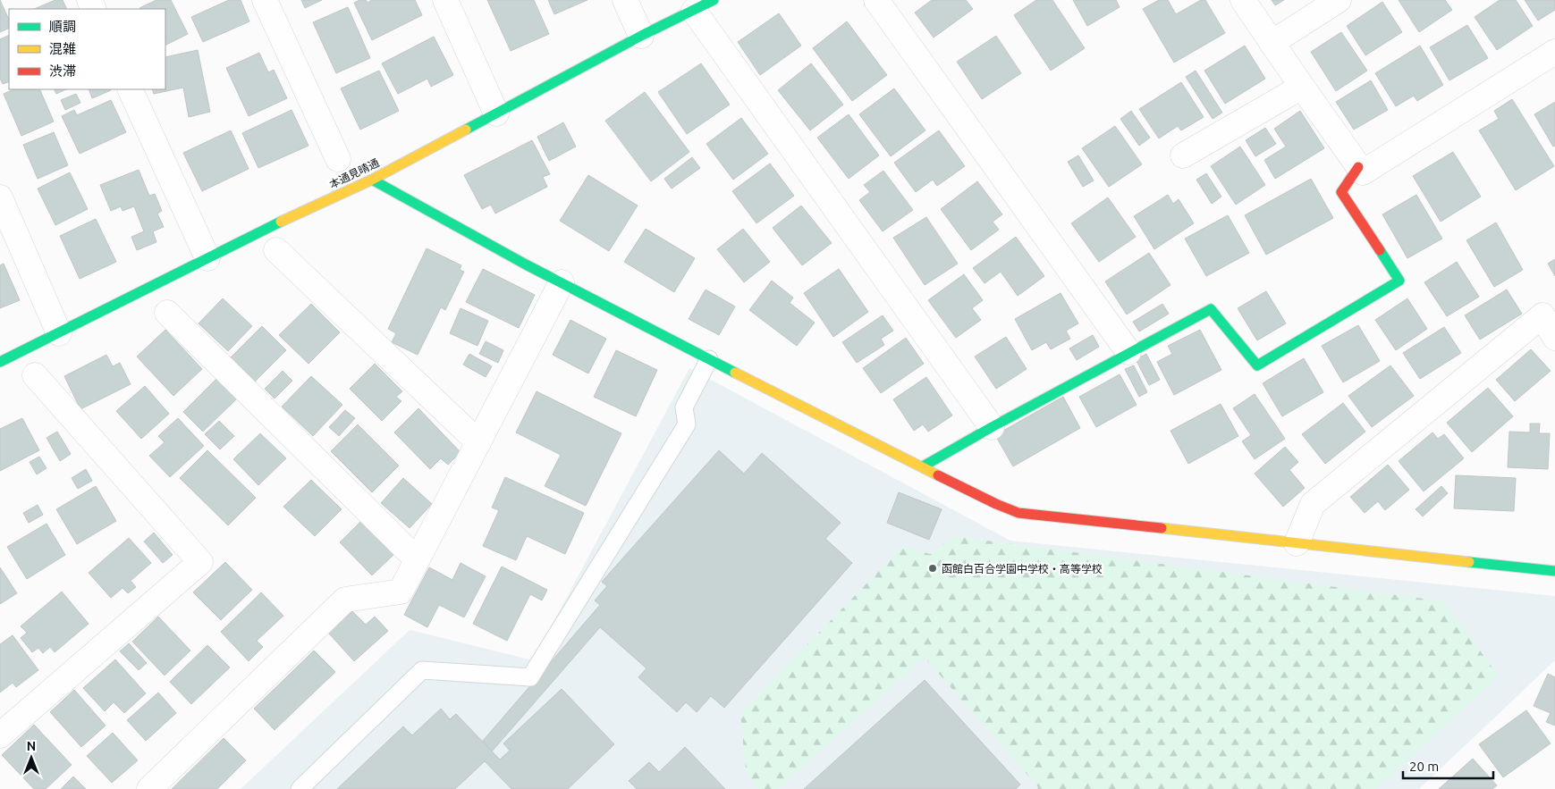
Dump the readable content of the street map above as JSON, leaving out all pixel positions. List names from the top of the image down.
{
  "streets": {
    "street": ["本通見晴通"]
  },
  "places": ["函館白百合学園中学校・高等学校"],
  "legend": ["順調", "混雑", "渋滞"],
  "scale_bar": "20 m",
  "north": "top"
}
